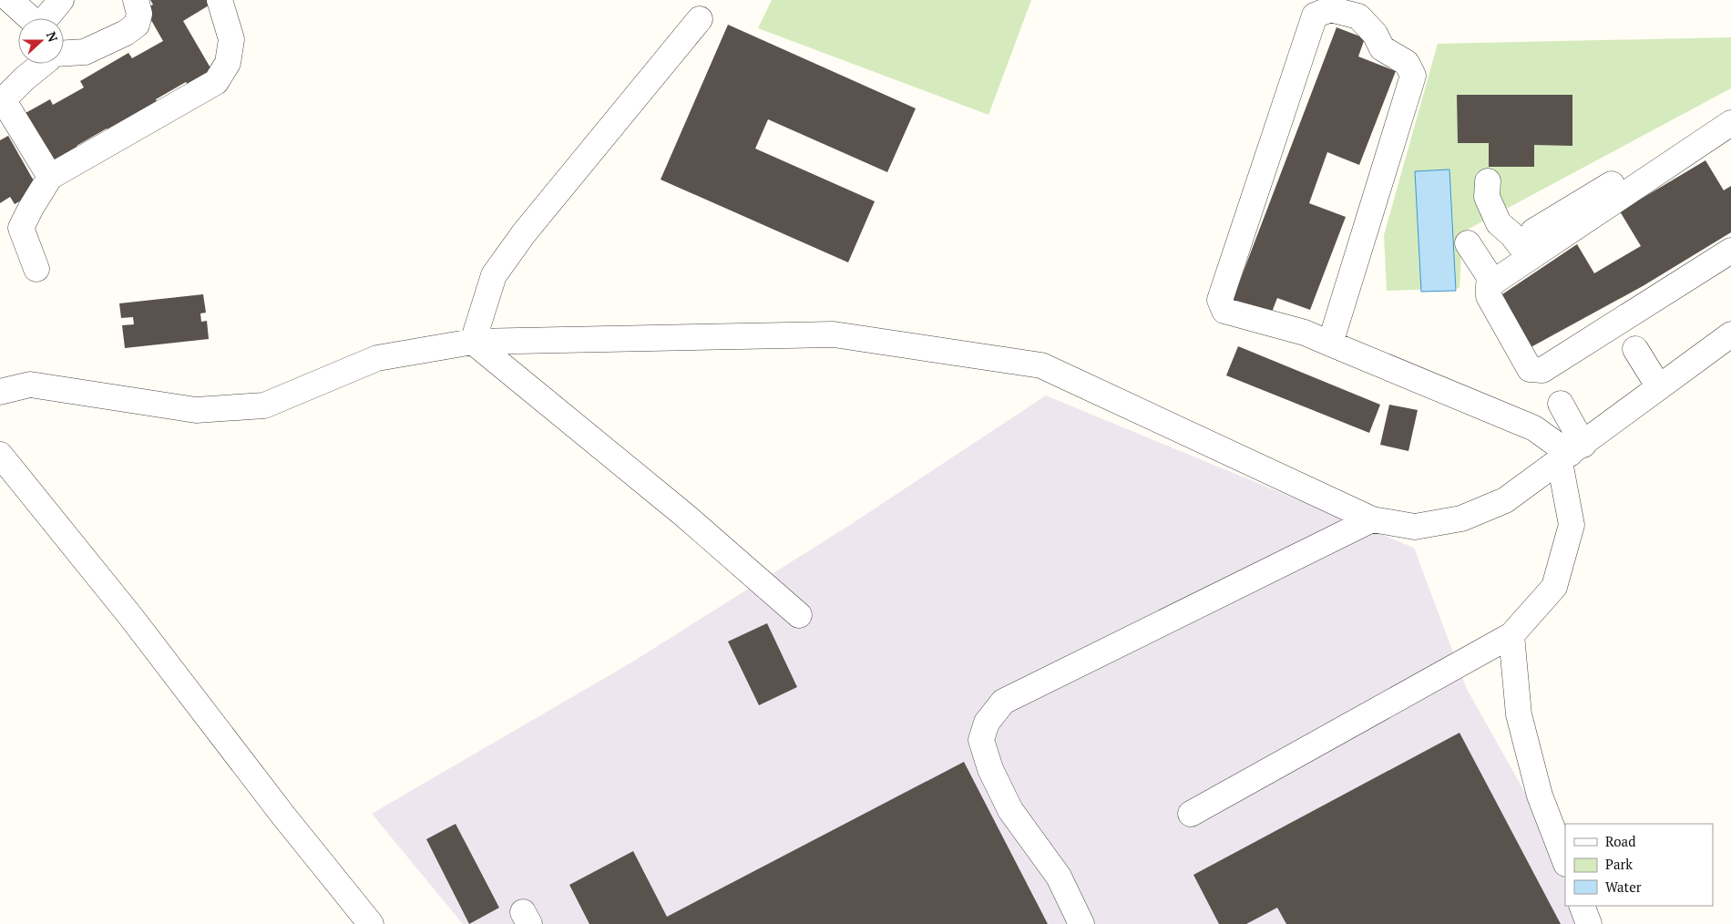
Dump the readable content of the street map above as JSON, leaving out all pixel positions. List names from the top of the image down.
{
  "legend": ["Road", "Park", "Water"],
  "north": "right"
}
